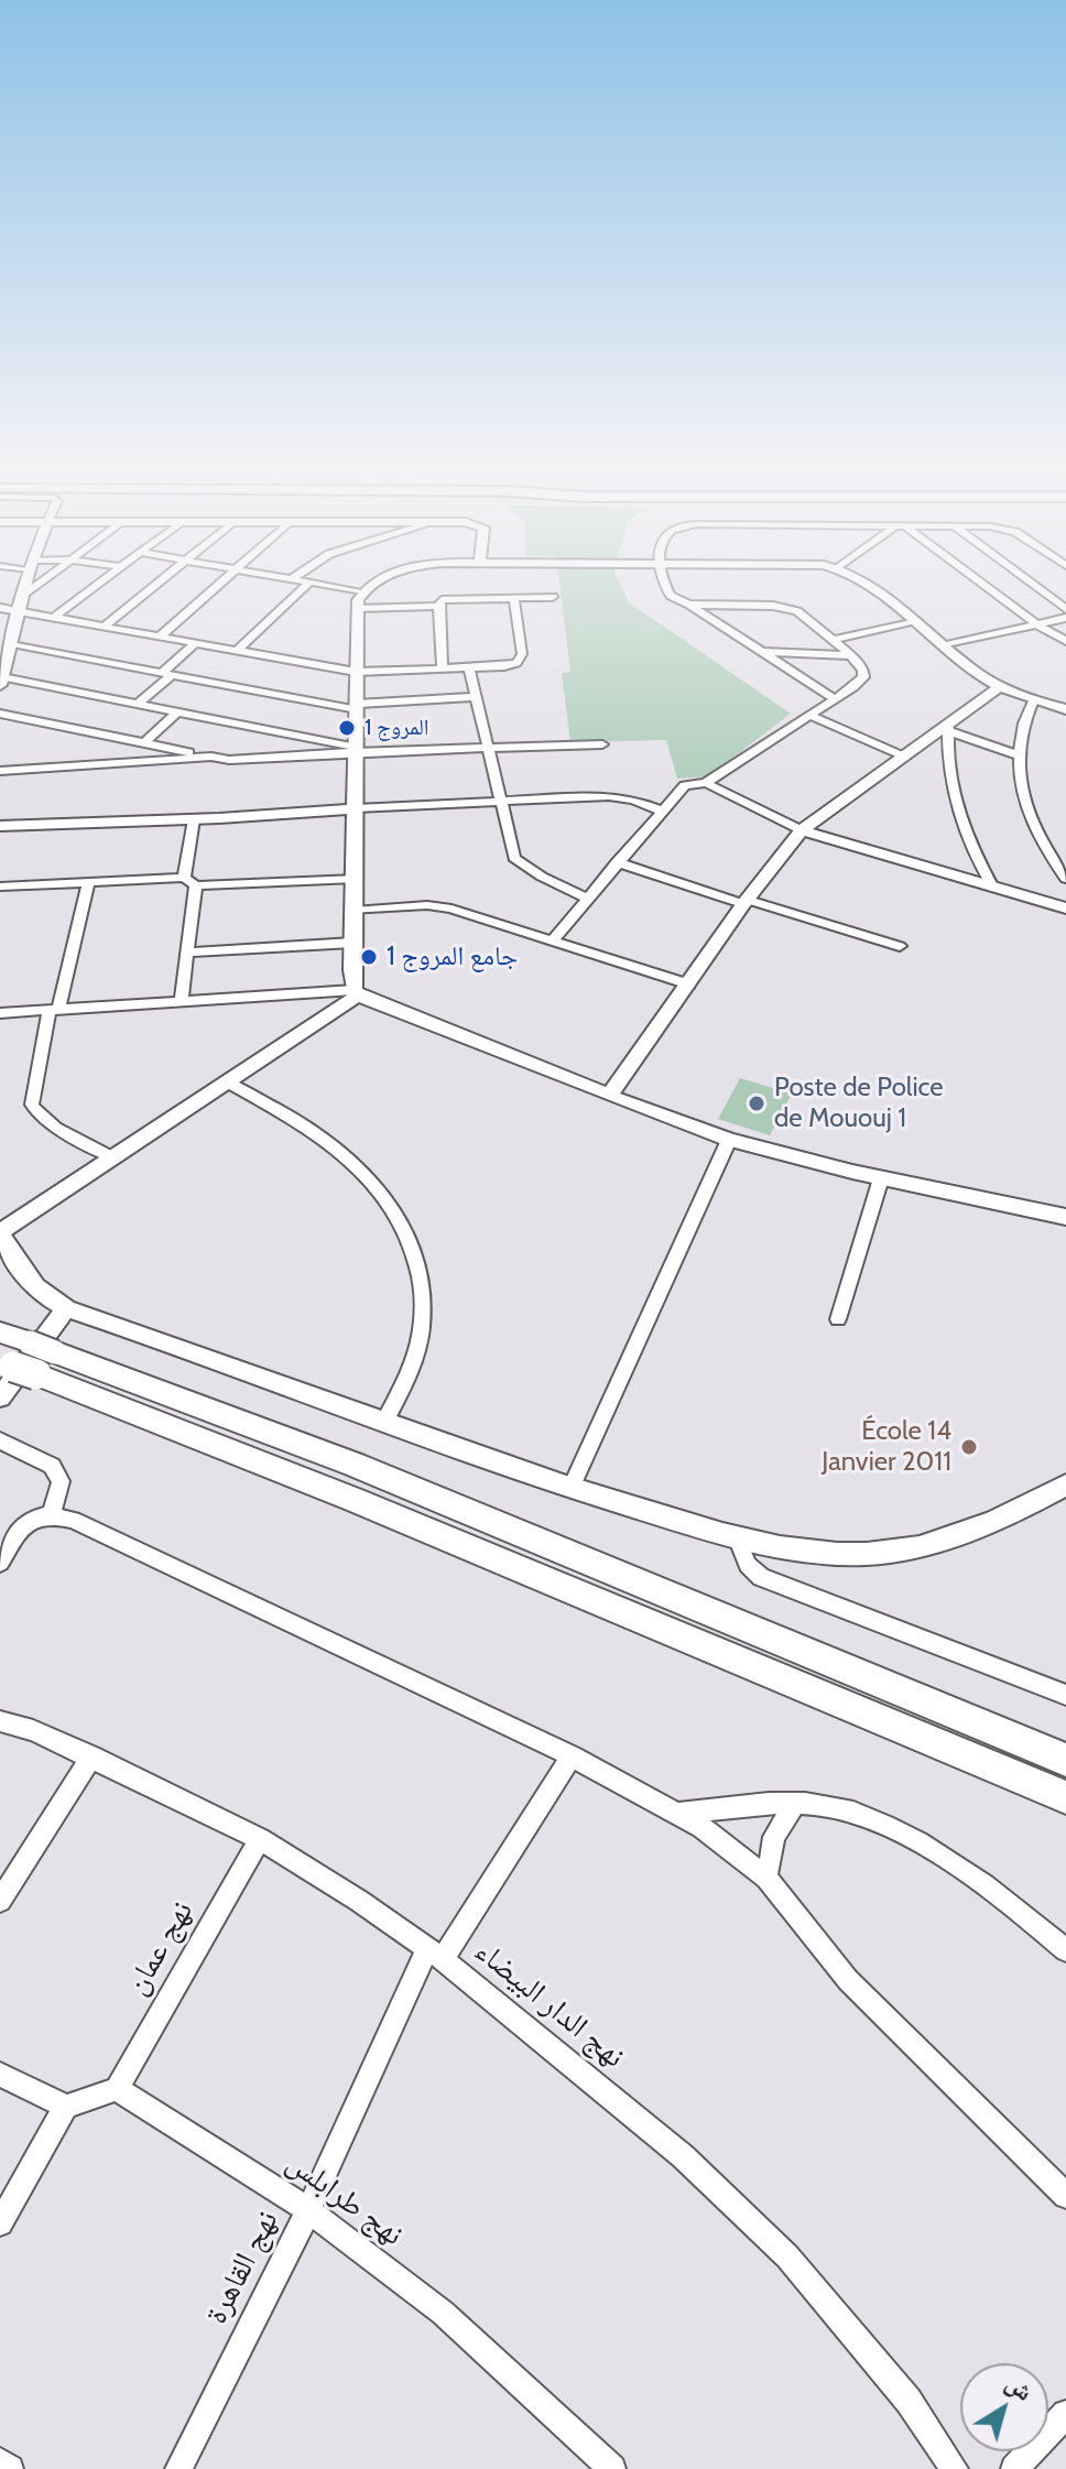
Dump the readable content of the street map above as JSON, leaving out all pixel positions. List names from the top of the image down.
{
  "streets": {
    "street": [
      "نهج عمان",
      "نهج الدار البيضاء",
      "نهج طرابلس",
      "نهج القاهرة"
    ]
  },
  "crossings": [
    ["نهج عمان", "نهج الدار البيضاء"],
    ["نهج عمان", "نهج طرابلس"],
    ["نهج الدار البيضاء", "نهج القاهرة"],
    ["نهج طرابلس", "نهج القاهرة"]
  ],
  "places": [
    "المروج 1",
    "جامع المروج 1",
    "Poste de Police de Mououj 1",
    "École 14 Janvier 2011"
  ],
  "north": "top right"
}
